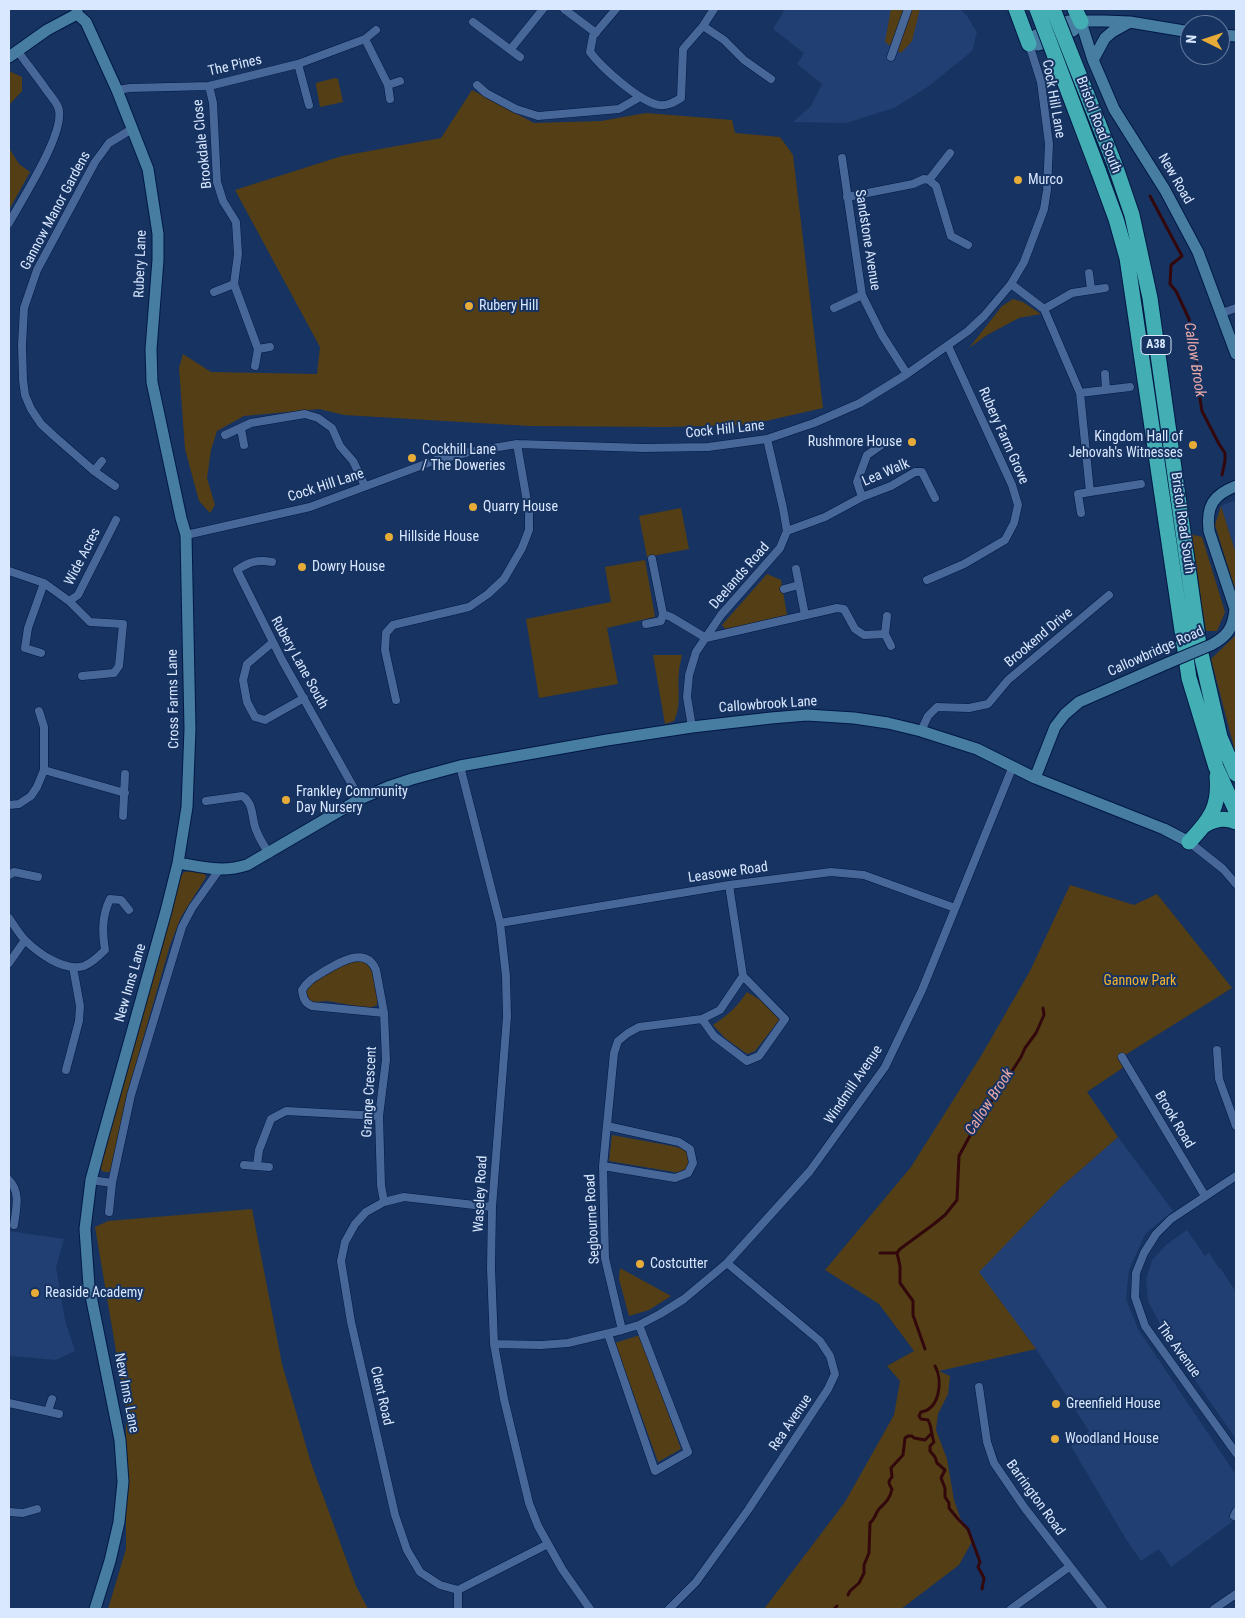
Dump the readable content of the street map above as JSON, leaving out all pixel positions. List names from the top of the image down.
{
  "streets": {
    "highway": ["Bristol Road South", "A38"],
    "street": [
      "The Pines",
      "Cock Hill Lane",
      "Brookdale Close",
      "New Road",
      "Gannow Manor Gardens",
      "Sandstone Avenue",
      "Rubery Lane",
      "Rubery Farm Grove",
      "Lea Walk",
      "Wide Acres",
      "Deelands Road",
      "Brookend Drive",
      "Callowbridge Road",
      "Rubery Lane South",
      "Cross Farms Lane",
      "Callowbrook Lane",
      "Leasowe Road",
      "New Inns Lane",
      "Windmill Avenue",
      "Grange Crescent",
      "Brook Road",
      "Waseley Road",
      "Segbourne Road",
      "The Avenue",
      "Clent Road",
      "Rea Avenue",
      "Barrington Road"
    ]
  },
  "crossings": [
    ["The Pines", "Brookdale Close"],
    ["The Pines", "Rubery Lane"],
    ["Cock Hill Lane", "Sandstone Avenue"],
    ["Cock Hill Lane", "Rubery Lane"],
    ["Cock Hill Lane", "Rubery Farm Grove"],
    ["Cock Hill Lane", "Cross Farms Lane"],
    ["Gannow Manor Gardens", "Rubery Lane"],
    ["Rubery Lane", "Cross Farms Lane"],
    ["Lea Walk", "Deelands Road"],
    ["Deelands Road", "Callowbrook Lane"],
    ["Callowbridge Road", "Callowbrook Lane"],
    ["Rubery Lane South", "Callowbrook Lane"],
    ["Cross Farms Lane", "New Inns Lane"],
    ["Callowbrook Lane", "Windmill Avenue"],
    ["Callowbrook Lane", "Waseley Road"],
    ["Leasowe Road", "Windmill Avenue"],
    ["Leasowe Road", "Waseley Road"],
    ["Windmill Avenue", "Waseley Road"],
    ["Windmill Avenue", "Segbourne Road"],
    ["Windmill Avenue", "Rea Avenue"],
    ["Grange Crescent", "Clent Road"],
    ["Brook Road", "The Avenue"],
    ["Waseley Road", "Clent Road"]
  ],
  "water": ["Callow Brook"],
  "parks": ["Gannow Park"],
  "places": [
    "Murco",
    "Rubery Hill",
    "Rushmore House",
    "Kingdom Hall of Jehovah's Witnesses",
    "Cockhill Lane / The Doweries",
    "Quarry House",
    "Hillside House",
    "Dowry House",
    "Frankley Community Day Nursery",
    "Costcutter",
    "Reaside Academy",
    "Greenfield House",
    "Woodland House"
  ],
  "north": "left"
}
